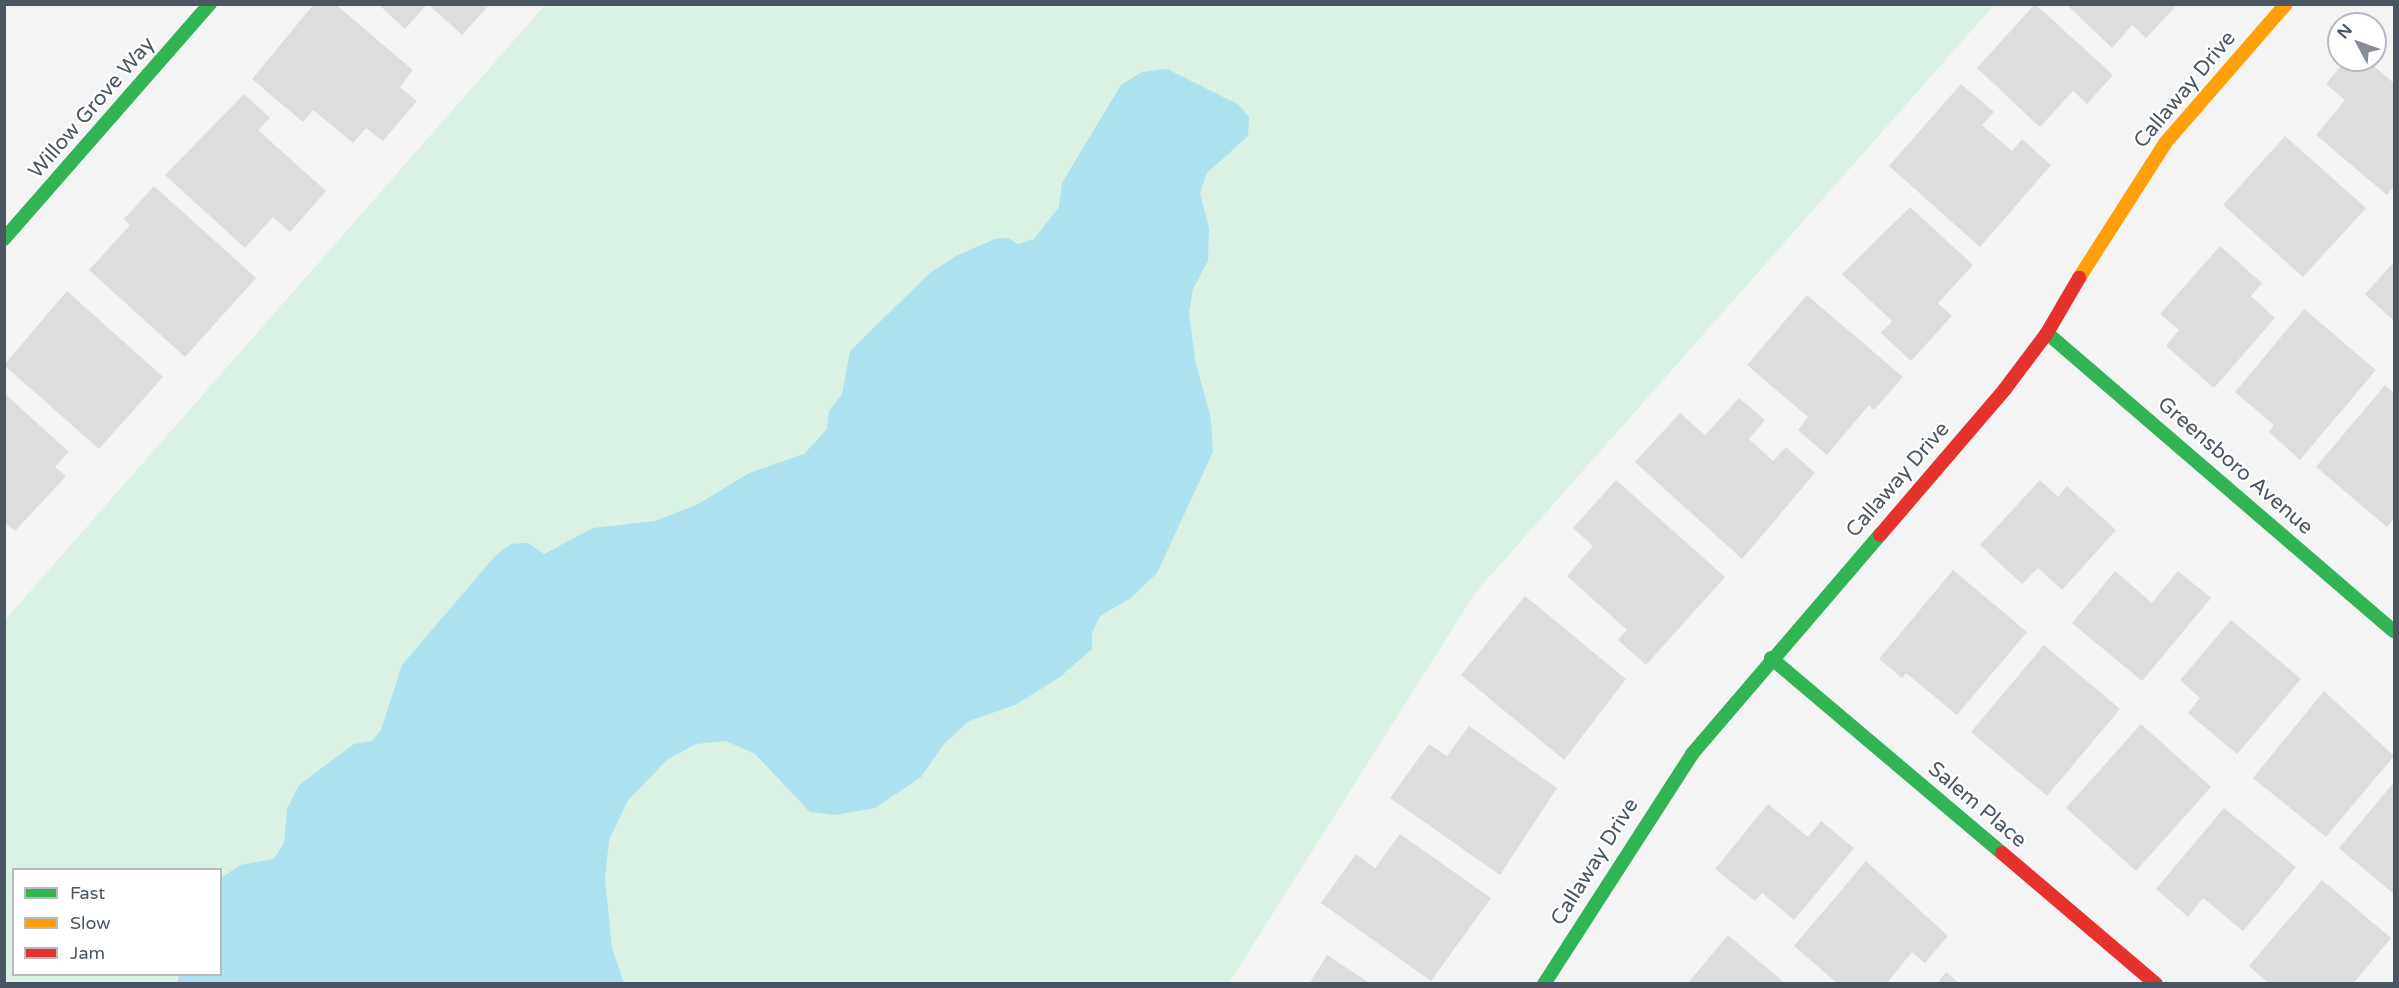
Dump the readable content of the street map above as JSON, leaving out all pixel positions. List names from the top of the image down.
{
  "streets": {
    "street": [
      "Callaway Drive",
      "Willow Grove Way",
      "Greensboro Avenue",
      "Salem Place"
    ]
  },
  "crossings": [
    ["Callaway Drive", "Greensboro Avenue"],
    ["Callaway Drive", "Salem Place"]
  ],
  "legend": ["Fast", "Slow", "Jam"],
  "north": "top left"
}
